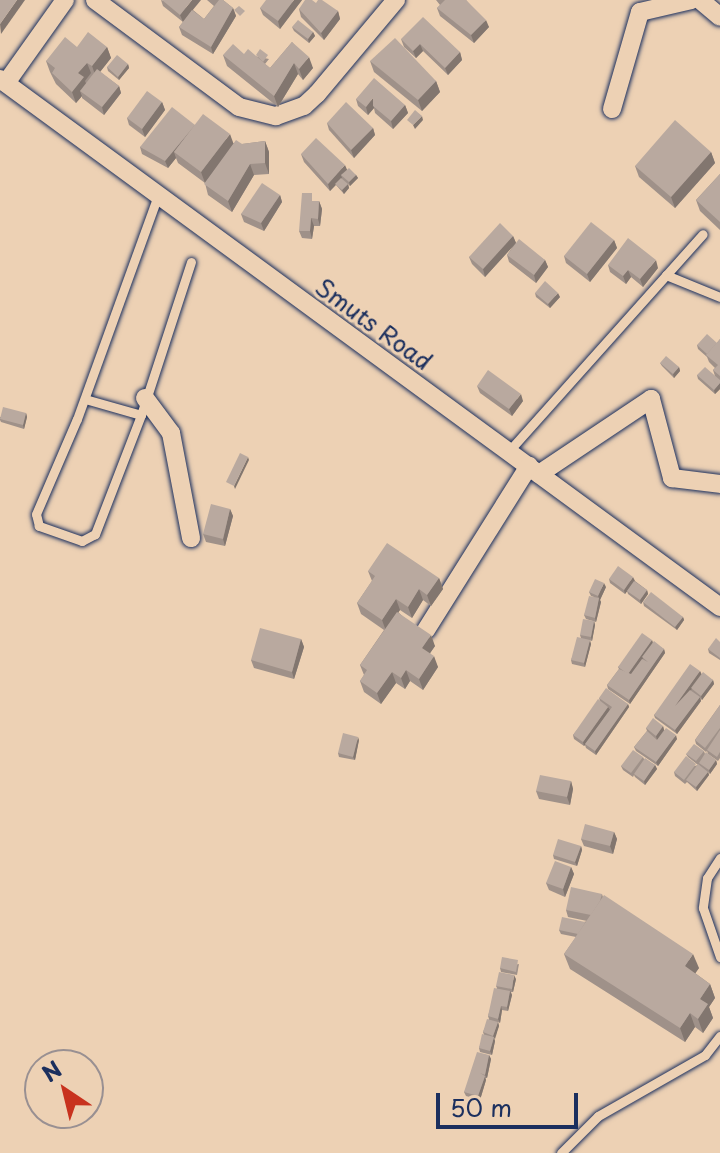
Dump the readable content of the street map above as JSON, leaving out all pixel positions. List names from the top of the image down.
{
  "streets": {
    "street": ["Smuts Road"]
  },
  "scale_bar": "50 m",
  "north": "top left"
}
